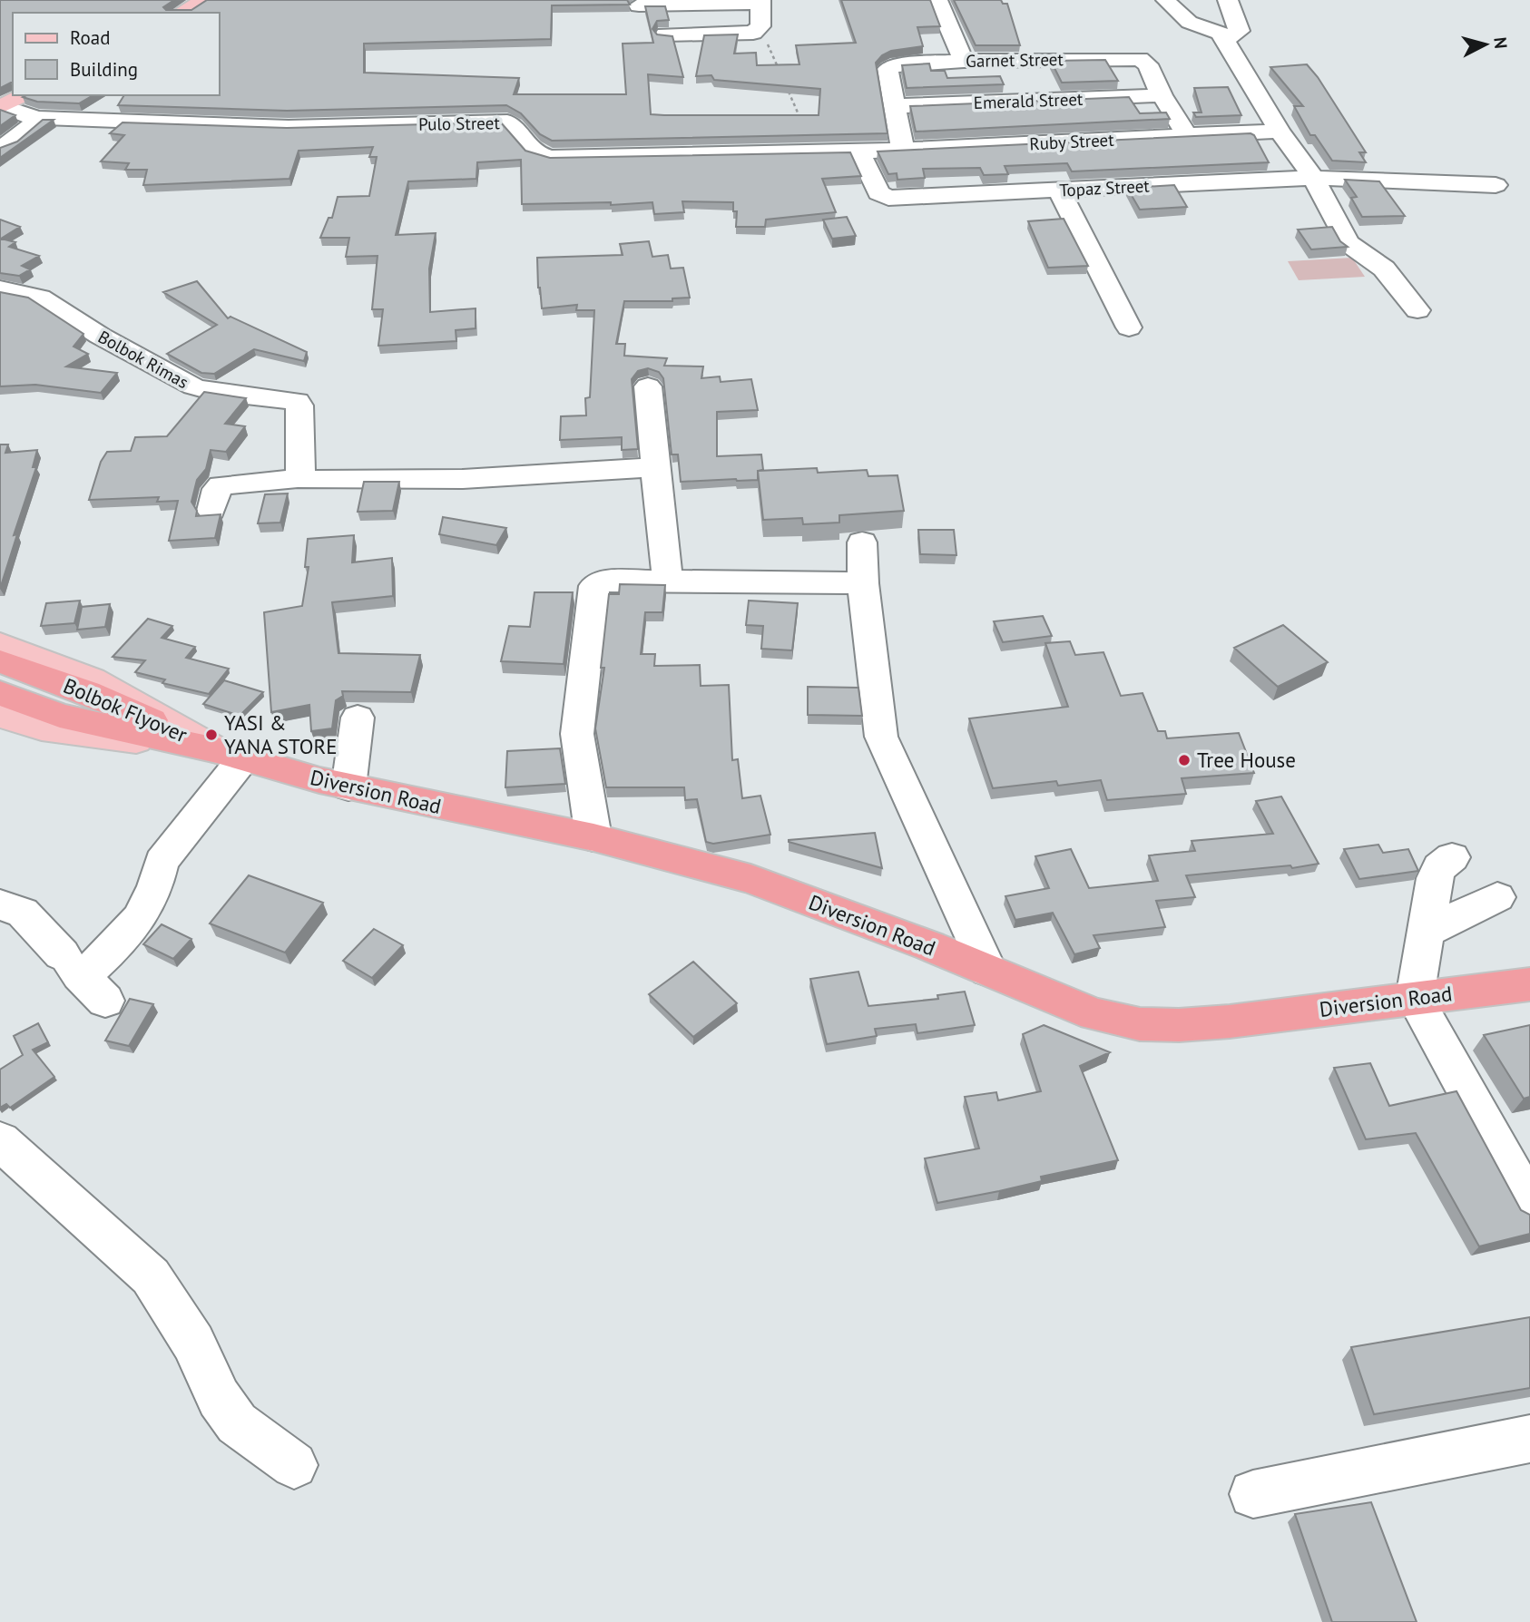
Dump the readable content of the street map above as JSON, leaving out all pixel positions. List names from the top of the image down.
{
  "streets": {
    "highway": ["Bolbok Flyover", "Diversion Road"],
    "street": [
      "Garnet Street",
      "Emerald Street",
      "Pulo Street",
      "Ruby Street",
      "Topaz Street",
      "Bolbok Rimas"
    ]
  },
  "crossings": [
    ["Garnet Street", "Emerald Street"],
    ["Pulo Street", "Ruby Street"],
    ["Pulo Street", "Topaz Street"],
    ["Bolbok Flyover", "Diversion Road"]
  ],
  "places": ["YASI & YANA STORE", "Tree House"],
  "legend": ["Road", "Building"],
  "north": "right"
}
